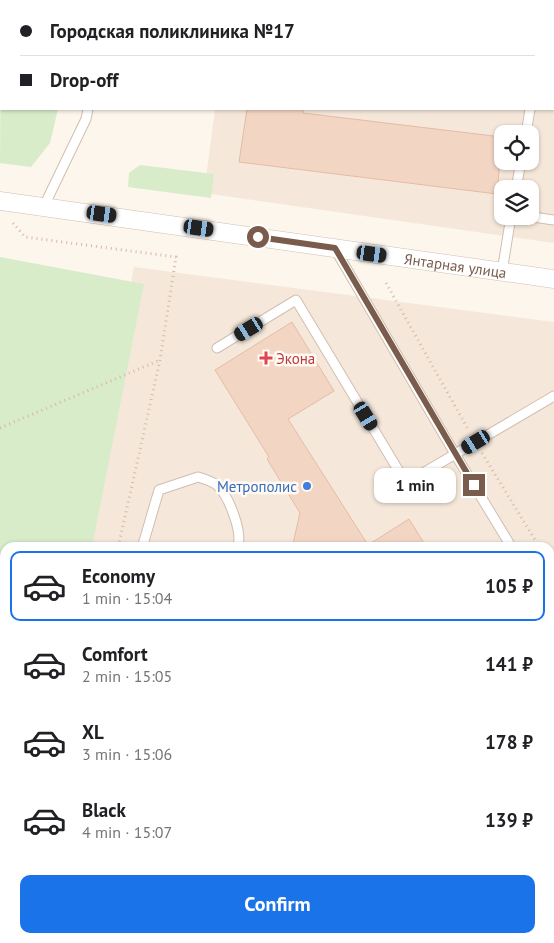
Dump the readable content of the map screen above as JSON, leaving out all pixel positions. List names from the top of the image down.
{
  "streets": {
    "street": ["Янтарная улица"]
  },
  "places": {
    "health": ["Экона"],
    "other": ["Метрополис"]
  },
  "page": {
    "banner": ["Городская поликлиника №17", "Drop-off"],
    "bubble": "1 min",
    "list": [
      {
        "name": "Economy",
        "note": "1 min · 15:04",
        "value": "105 ₽"
      },
      {
        "name": "Comfort",
        "note": "2 min · 15:05",
        "value": "141 ₽"
      },
      {
        "name": "XL",
        "note": "3 min · 15:06",
        "value": "178 ₽"
      },
      {
        "name": "Black",
        "note": "4 min · 15:07",
        "value": "139 ₽"
      }
    ],
    "buttons": "Confirm"
  }
}
